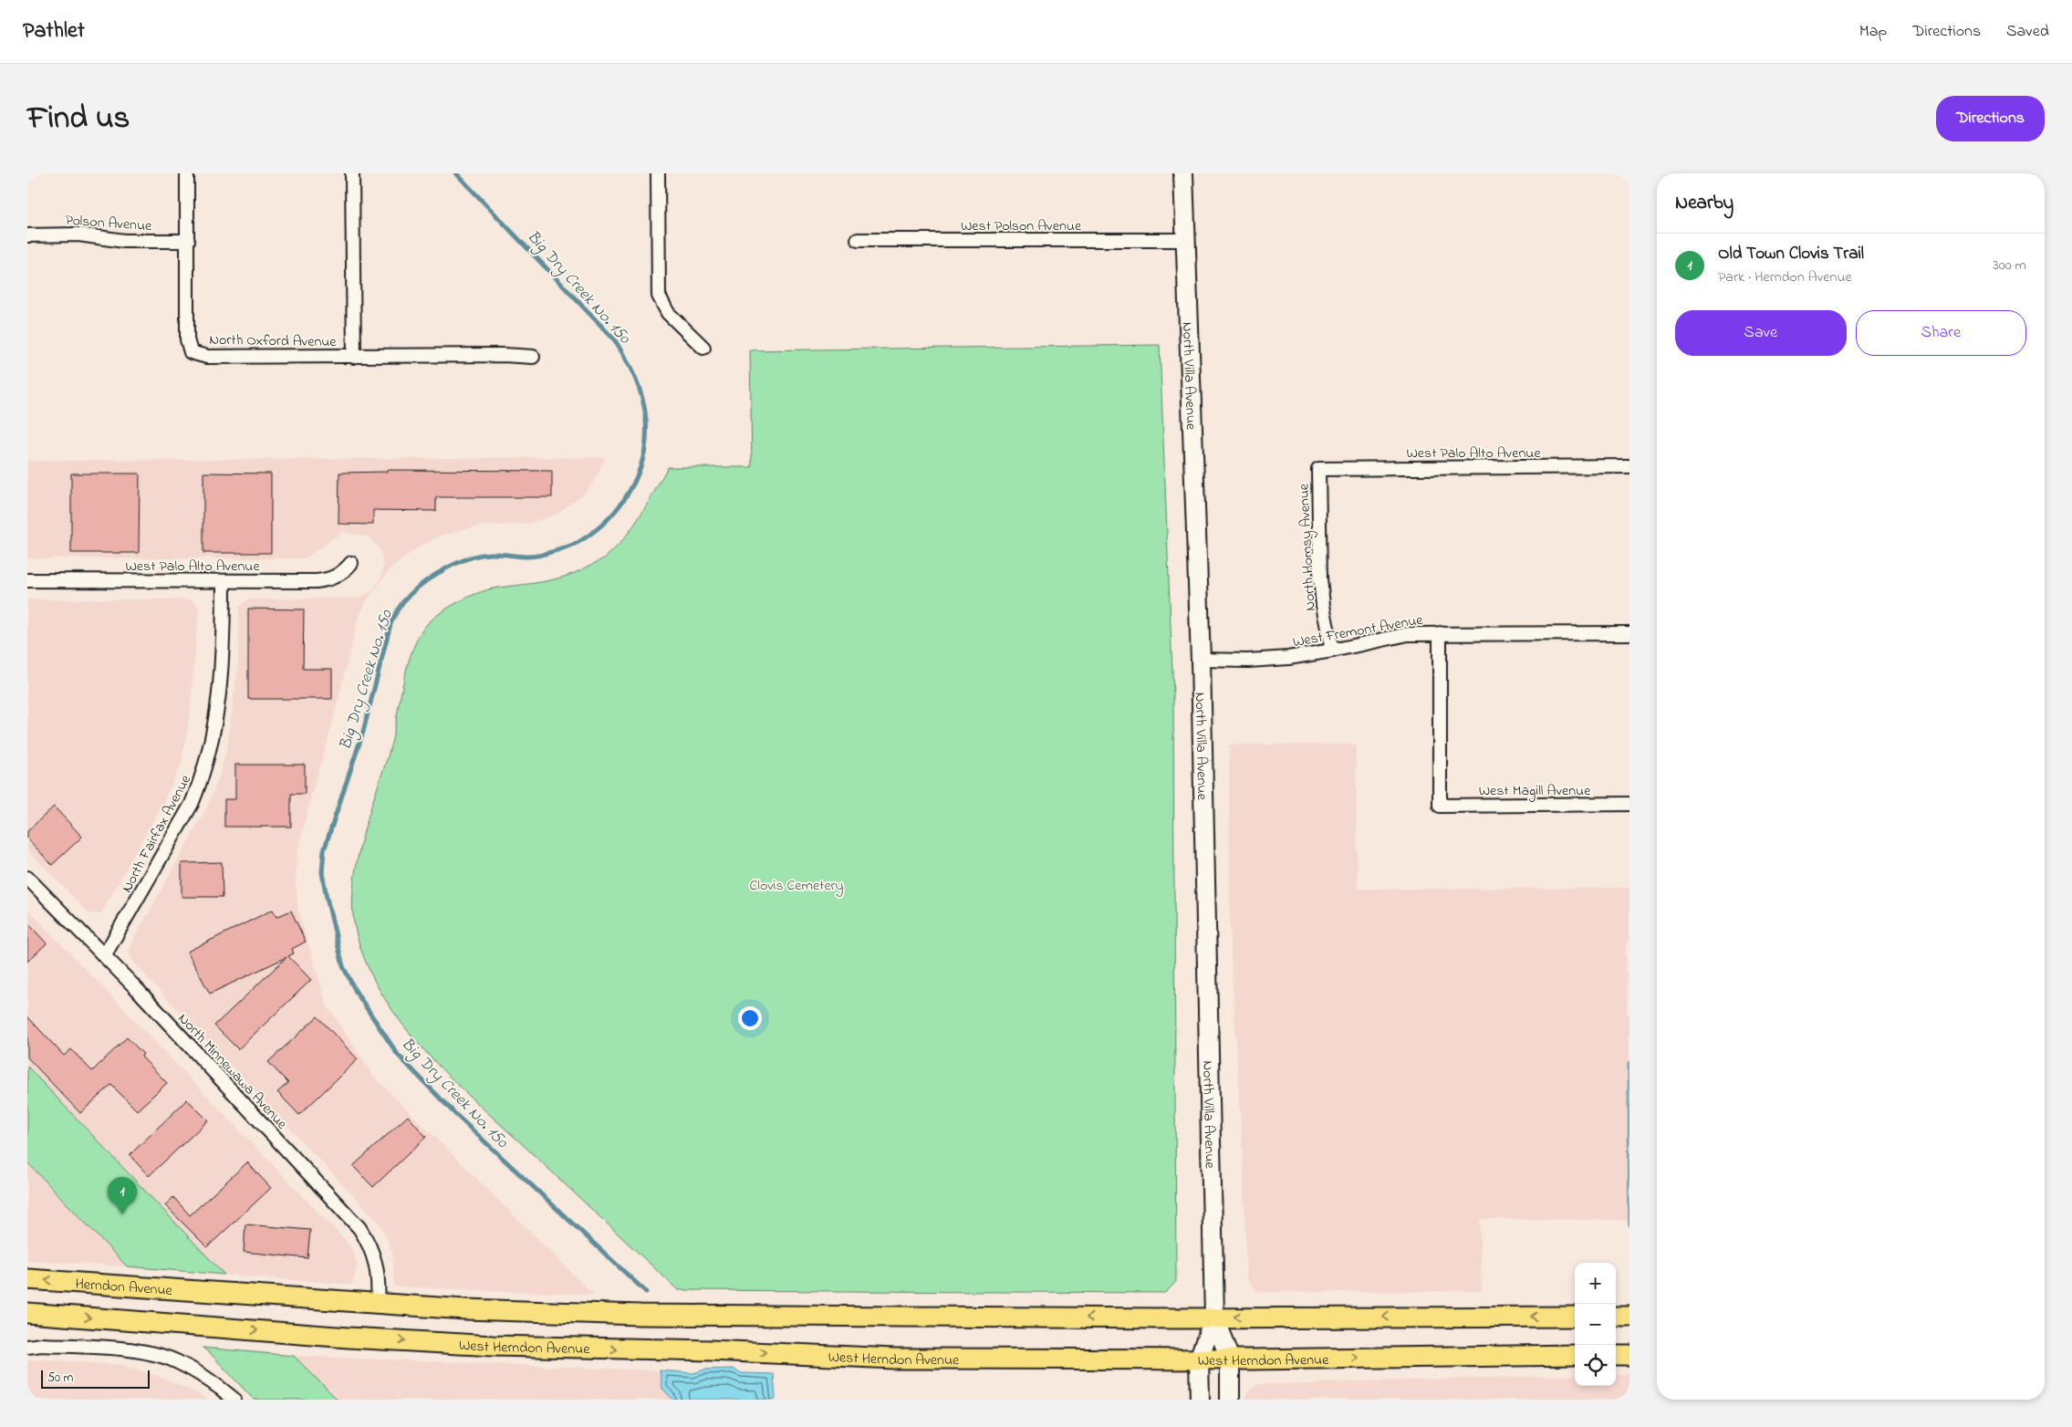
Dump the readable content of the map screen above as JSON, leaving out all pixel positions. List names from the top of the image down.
{
  "streets": {
    "main road": ["North Villa Avenue", "Herndon Avenue", "West Herndon Avenue"],
    "street": [
      "Polson Avenue",
      "West Polson Avenue",
      "North Oxford Avenue",
      "West Palo Alto Avenue",
      "North Homsy Avenue",
      "West Fremont Avenue",
      "West Magill Avenue",
      "North Fairfax Avenue",
      "North Minnewawa Avenue"
    ]
  },
  "crossings": [
    ["Polson Avenue", "North Oxford Avenue"],
    ["West Polson Avenue", "North Villa Avenue"],
    ["North Villa Avenue", "West Fremont Avenue"],
    ["North Villa Avenue", "West Herndon Avenue"],
    ["West Palo Alto Avenue", "North Homsy Avenue"],
    ["West Palo Alto Avenue", "North Fairfax Avenue"],
    ["North Homsy Avenue", "West Fremont Avenue"],
    ["West Fremont Avenue", "West Magill Avenue"],
    ["North Fairfax Avenue", "North Minnewawa Avenue"],
    ["North Minnewawa Avenue", "Herndon Avenue"]
  ],
  "one_way": ["Herndon Avenue"],
  "water": ["Big Dry Creek No. 150"],
  "parks": ["Clovis Cemetery"],
  "scale_bar": "50 m",
  "page": {
    "header": "Pathlet",
    "nav": ["Map", "Directions", "Saved"],
    "title": "Find us",
    "buttons": [
      "Directions",
      ["Save", "Share"]
    ],
    "heading": "Nearby",
    "list": [
      {
        "mark": "1",
        "name": "Old Town Clovis Trail",
        "note": "Park · Herndon Avenue",
        "value": "300 m"
      }
    ],
    "pins": "1",
    "map_buttons": ["+", "−"],
    "scale": "50 m"
  }
}
